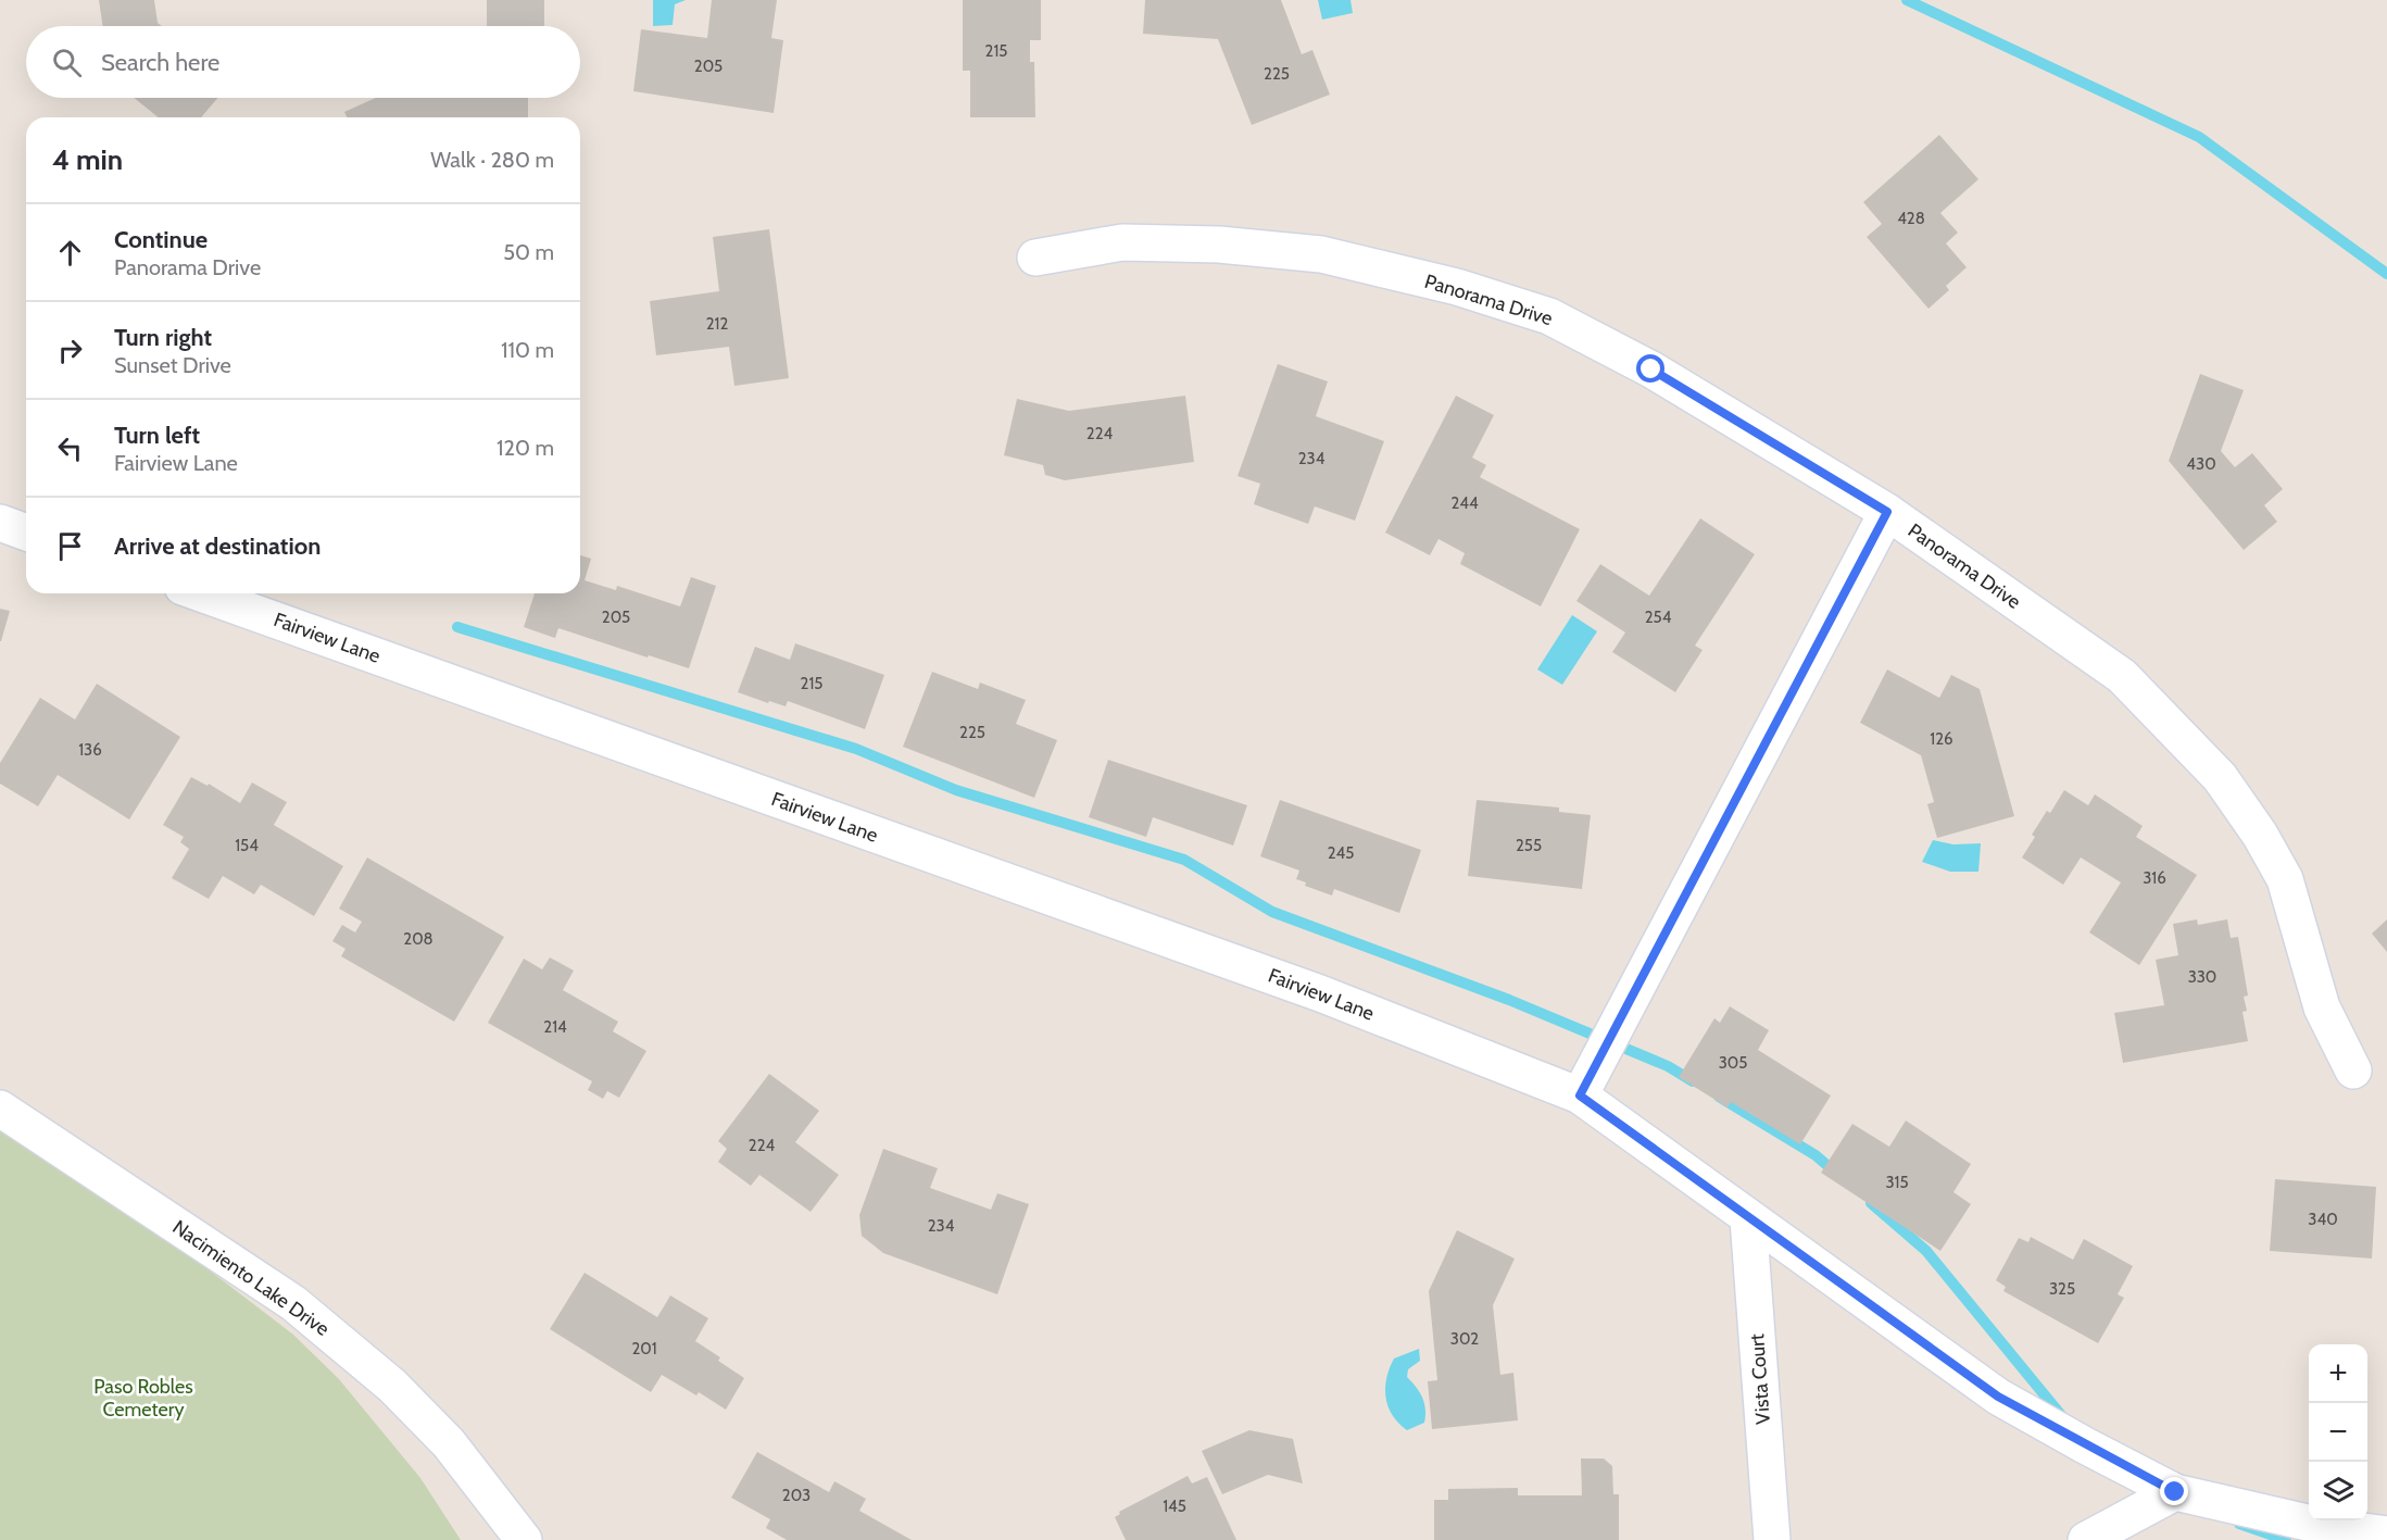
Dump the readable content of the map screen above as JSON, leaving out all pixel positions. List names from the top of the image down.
{
  "streets": {
    "street": [
      "Panorama Drive",
      "Fairview Lane",
      "Nacimiento Lake Drive",
      "Vista Court"
    ]
  },
  "crossings": [
    ["Fairview Lane", "Vista Court"]
  ],
  "parks": ["Paso Robles Cemetery"],
  "house_numbers": [
    "215",
    "205",
    "225",
    "428",
    "212",
    "224",
    "234",
    "430",
    "244",
    "205",
    "254",
    "215",
    "225",
    "126",
    "136",
    "154",
    "255",
    "245",
    "316",
    "208",
    "330",
    "214",
    "305",
    "224",
    "315",
    "340",
    "234",
    "325",
    "302",
    "201",
    "203",
    "145"
  ],
  "page": {
    "search": "Search here",
    "heading": ["4 min", "Walk · 280 m"],
    "list": [
      ["Continue", "Panorama Drive", "50 m"],
      ["Turn right", "Sunset Drive", "110 m"],
      ["Turn left", "Fairview Lane", "120 m"],
      "Arrive at destination"
    ],
    "map_buttons": ["+", "−"]
  }
}
